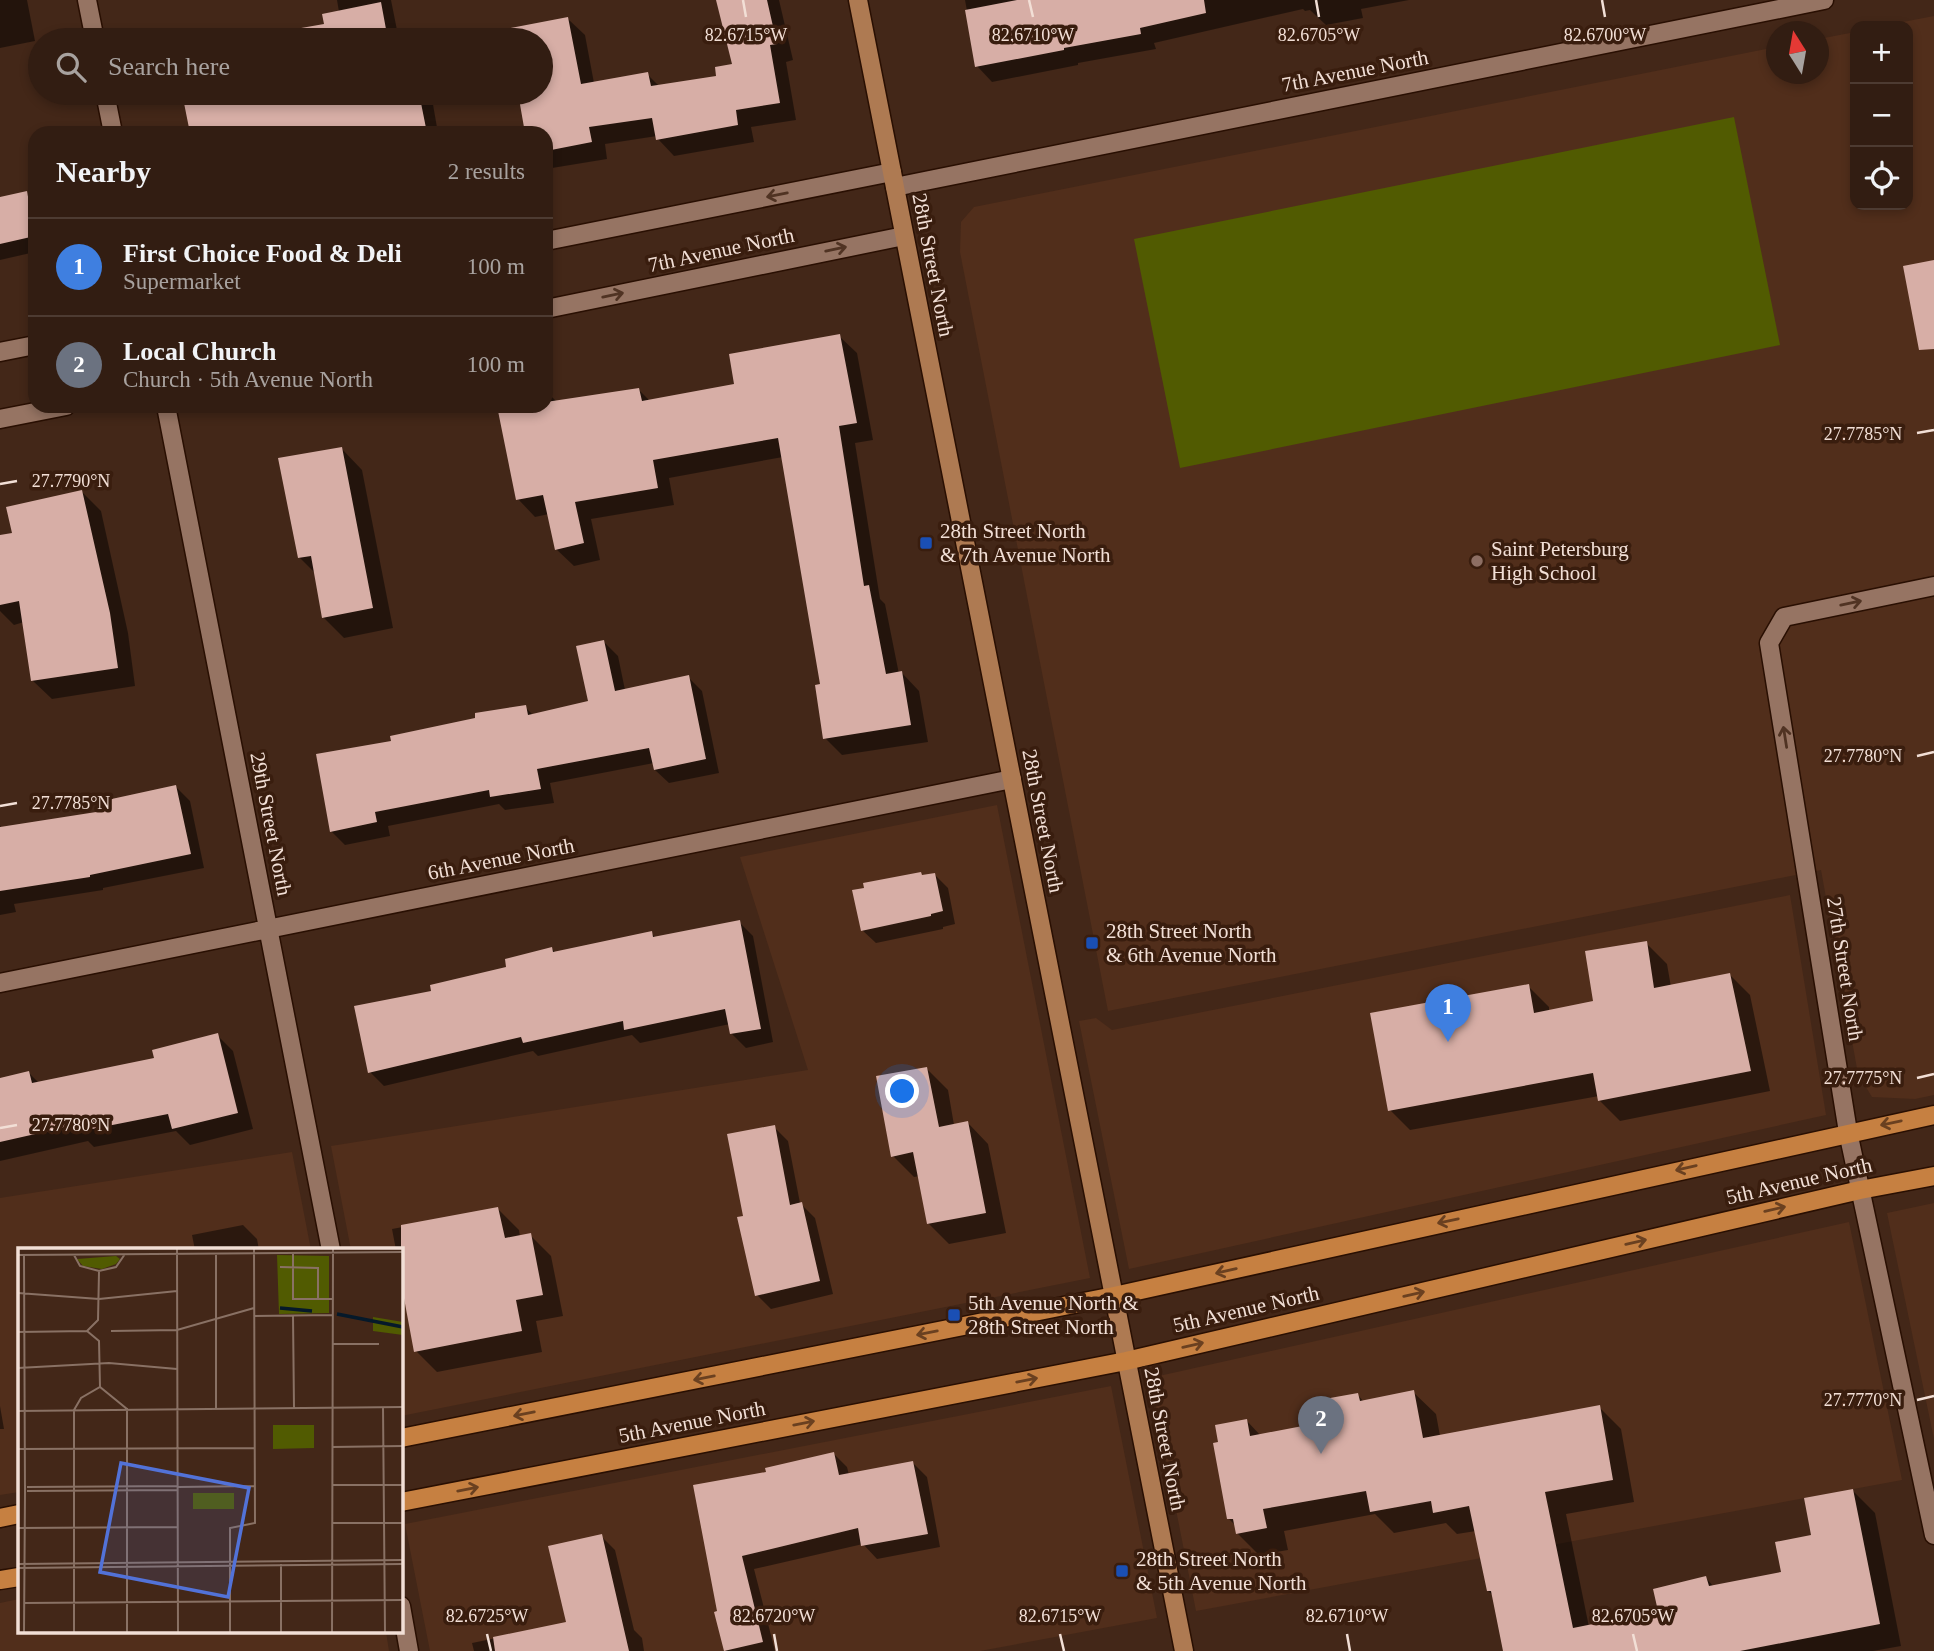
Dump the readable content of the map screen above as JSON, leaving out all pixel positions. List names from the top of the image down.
{
  "streets": {
    "main road": ["5th Avenue North"],
    "street": [
      "7th Avenue North",
      "28th Street North",
      "29th Street North",
      "6th Avenue North",
      "27th Street North"
    ]
  },
  "crossings": [
    ["7th Avenue North", "28th Street North"],
    ["28th Street North", "6th Avenue North"],
    ["28th Street North", "5th Avenue North"],
    ["29th Street North", "6th Avenue North"],
    ["27th Street North", "5th Avenue North"]
  ],
  "one_way": ["27th Street North"],
  "places": {
    "transit": [
      "28th Street North & 7th Avenue North",
      "28th Street North & 6th Avenue North",
      "5th Avenue North & 28th Street North",
      "28th Street North & 5th Avenue North"
    ],
    "other": ["Saint Petersburg High School"]
  },
  "north": "top",
  "page": {
    "map_buttons": ["+", "−"],
    "search": "Search here",
    "heading": ["Nearby", "2 results"],
    "list": [
      {
        "mark": "1",
        "name": "First Choice Food & Deli",
        "note": "Supermarket",
        "value": "100 m"
      },
      {
        "mark": "2",
        "name": "Local Church",
        "note": "Church · 5th Avenue North",
        "value": "100 m"
      }
    ],
    "pins": ["1", "2"]
  },
  "coordinates": [
    "82.6715°W",
    "82.6710°W",
    "82.6705°W",
    "82.6700°W",
    "27.7785°N",
    "27.7790°N",
    "27.7780°N",
    "27.7775°N",
    "27.7770°N",
    "82.6725°W",
    "82.6720°W"
  ]
}
